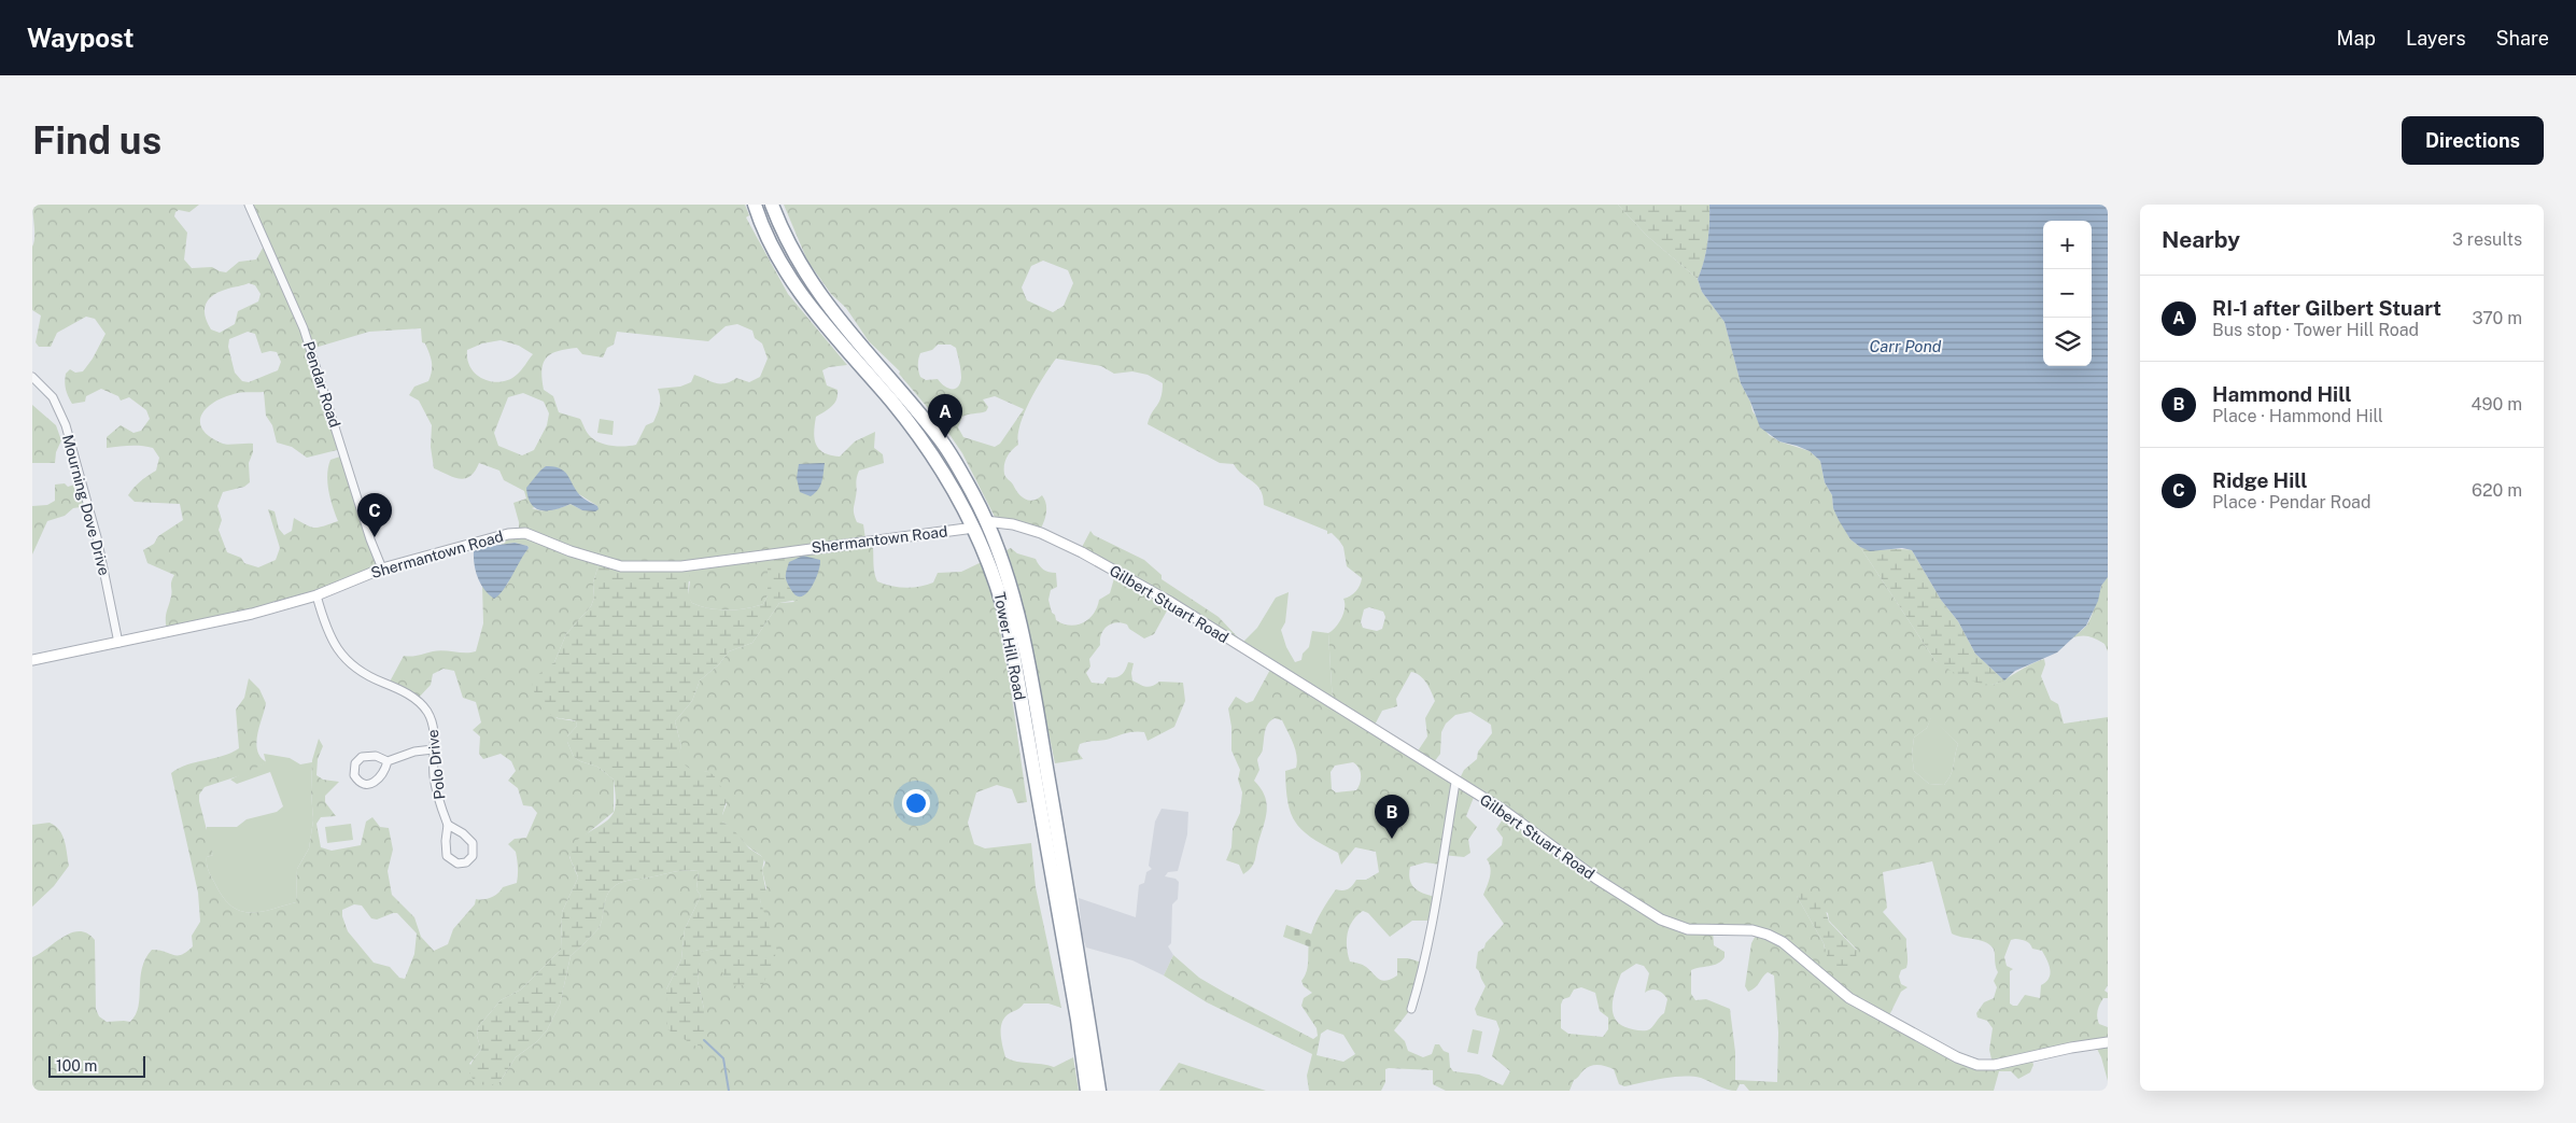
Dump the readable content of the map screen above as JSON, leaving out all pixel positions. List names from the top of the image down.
{
  "streets": {
    "highway": ["Tower Hill Road"],
    "street": [
      "Pendar Road",
      "Mourning Dove Drive",
      "Shermantown Road",
      "Gilbert Stuart Road",
      "Polo Drive"
    ]
  },
  "crossings": [
    ["Pendar Road", "Shermantown Road"],
    ["Mourning Dove Drive", "Shermantown Road"],
    ["Shermantown Road", "Gilbert Stuart Road"],
    ["Shermantown Road", "Tower Hill Road"],
    ["Shermantown Road", "Polo Drive"],
    ["Gilbert Stuart Road", "Tower Hill Road"]
  ],
  "water": ["Carr Pond"],
  "scale_bar": "100 m",
  "page": {
    "header": "Waypost",
    "nav": ["Map", "Layers", "Share"],
    "buttons": "Directions",
    "title": "Find us",
    "heading": ["Nearby", "3 results"],
    "map_buttons": ["+", "−"],
    "list": [
      {
        "mark": "A",
        "name": "RI-1 after Gilbert Stuart",
        "note": "Bus stop · Tower Hill Road",
        "value": "370 m"
      },
      {
        "mark": "B",
        "name": "Hammond Hill",
        "note": "Place · Hammond Hill",
        "value": "490 m"
      },
      {
        "mark": "C",
        "name": "Ridge Hill",
        "note": "Place · Pendar Road",
        "value": "620 m"
      }
    ],
    "pins": ["A", "C", "B"],
    "scale": "100 m"
  }
}
